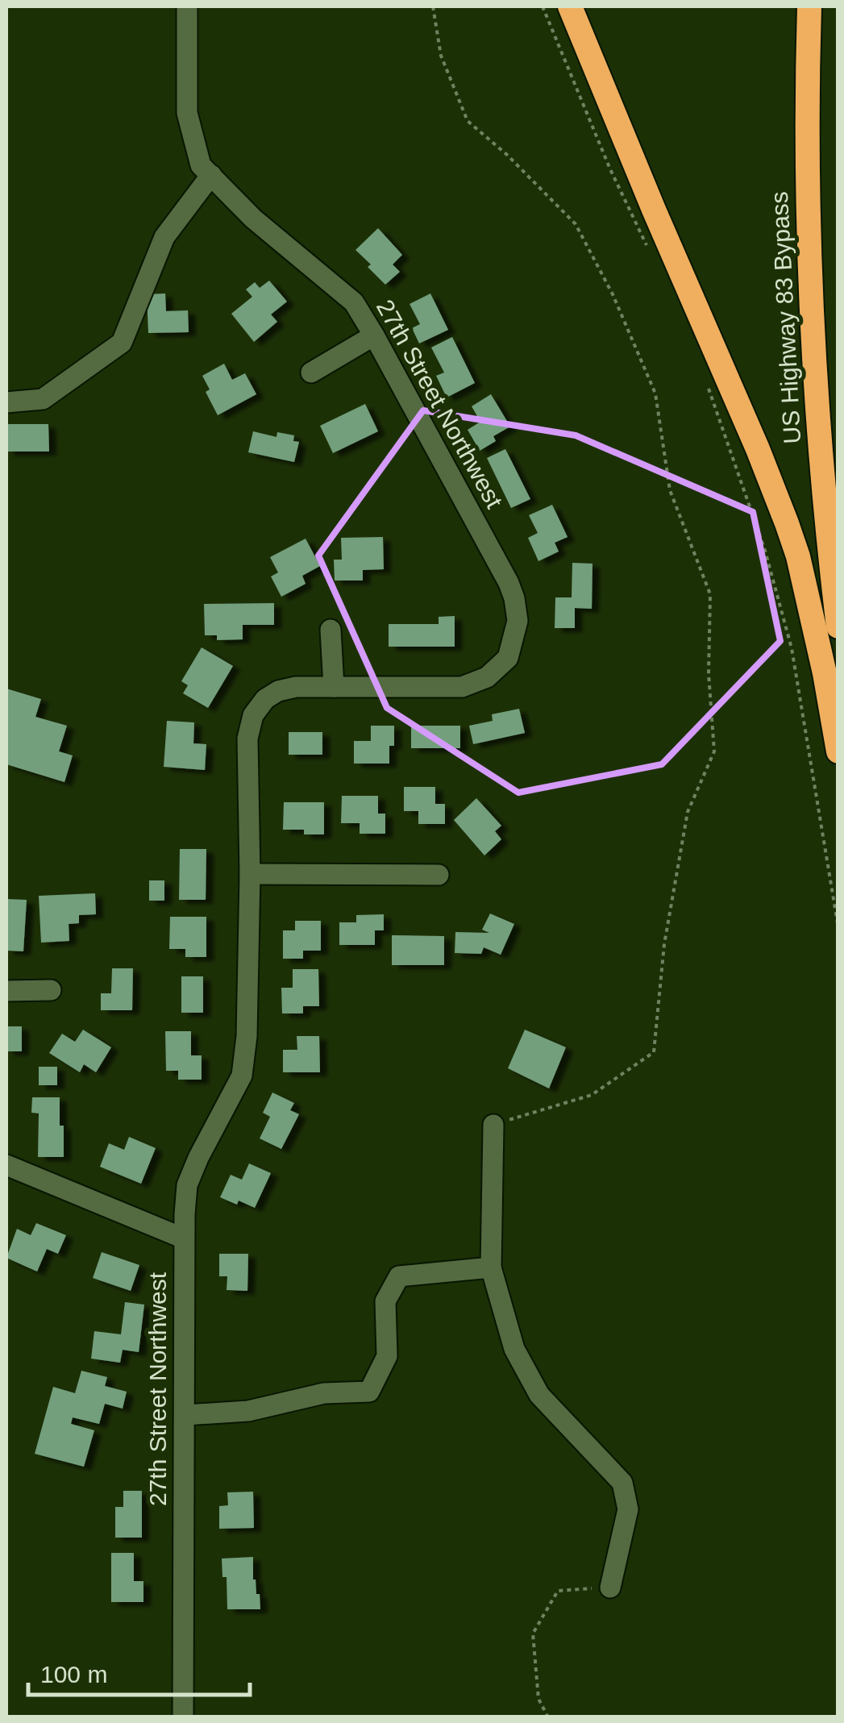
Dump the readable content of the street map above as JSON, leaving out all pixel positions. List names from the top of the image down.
{
  "streets": {
    "highway": ["US Highway 83 Bypass"],
    "street": ["27th Street Northwest"]
  },
  "scale_bar": "100 m"
}
